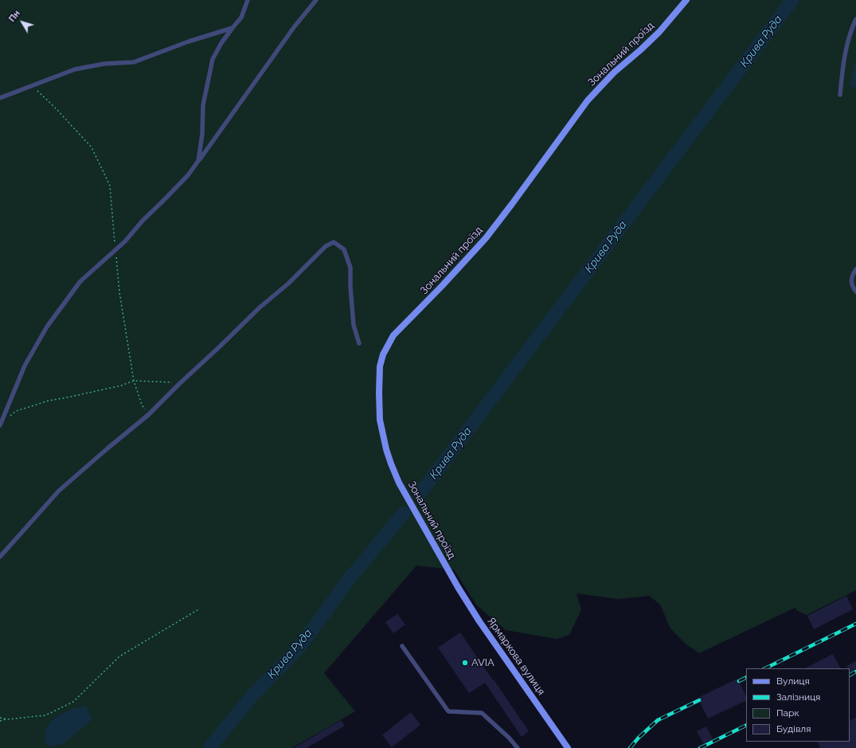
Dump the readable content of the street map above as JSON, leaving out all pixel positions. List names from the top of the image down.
{
  "streets": {
    "street": ["Зональний проїзд", "Ярмаркова вулиця"]
  },
  "crossings": [
    ["Зональний проїзд", "Ярмаркова вулиця"]
  ],
  "water": ["Крива Руда"],
  "places": ["AVIA"],
  "legend": [
    "Вулиця",
    "Залізниця",
    "Парк",
    "Будівля"
  ],
  "north": "top left"
}
